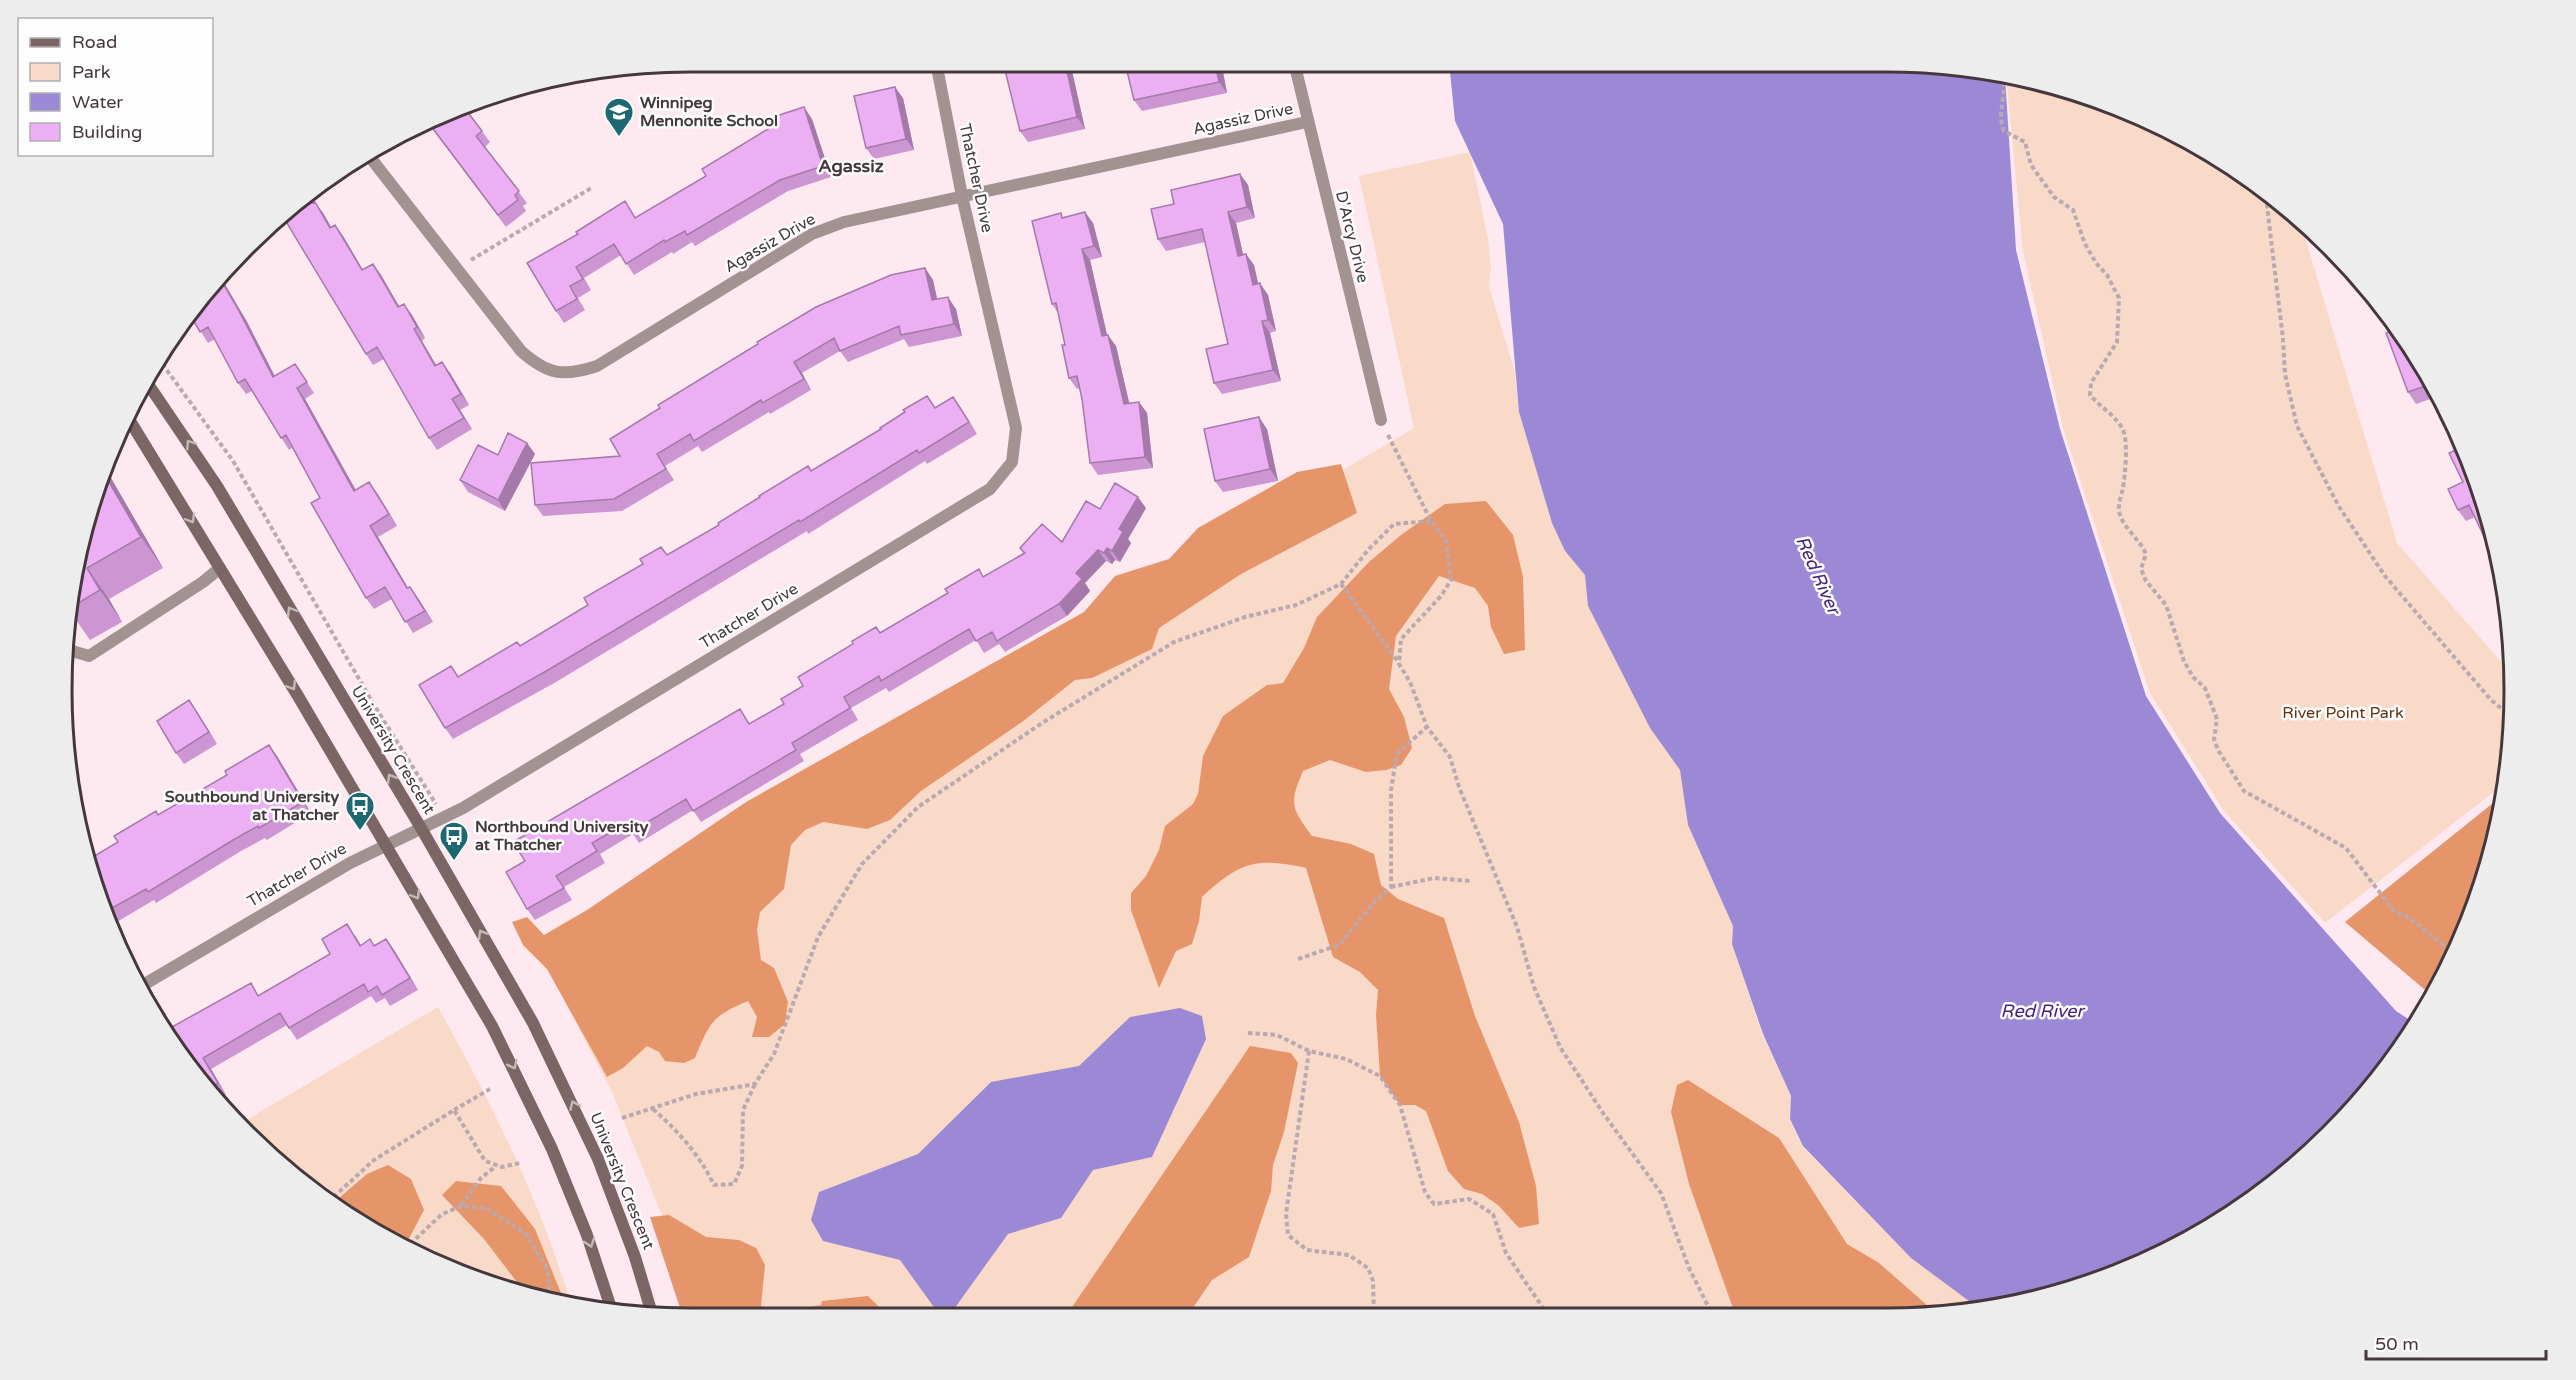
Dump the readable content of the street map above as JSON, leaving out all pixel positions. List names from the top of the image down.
{
  "streets": {
    "main road": ["University Crescent"],
    "street": ["Agassiz Drive", "Thatcher Drive", "D'Arcy Drive"]
  },
  "crossings": [
    ["Agassiz Drive", "Thatcher Drive"],
    ["Agassiz Drive", "D'Arcy Drive"],
    ["Thatcher Drive", "University Crescent"]
  ],
  "districts": ["Agassiz"],
  "water": ["Red River"],
  "parks": ["River Point Park"],
  "places": {
    "school or university": ["Winnipeg Mennonite School"],
    "bus stop": ["Southbound University at Thatcher", "Northbound University at Thatcher"]
  },
  "legend": [
    "Road",
    "Park",
    "Water",
    "Building"
  ],
  "scale_bar": "50 m"
}
